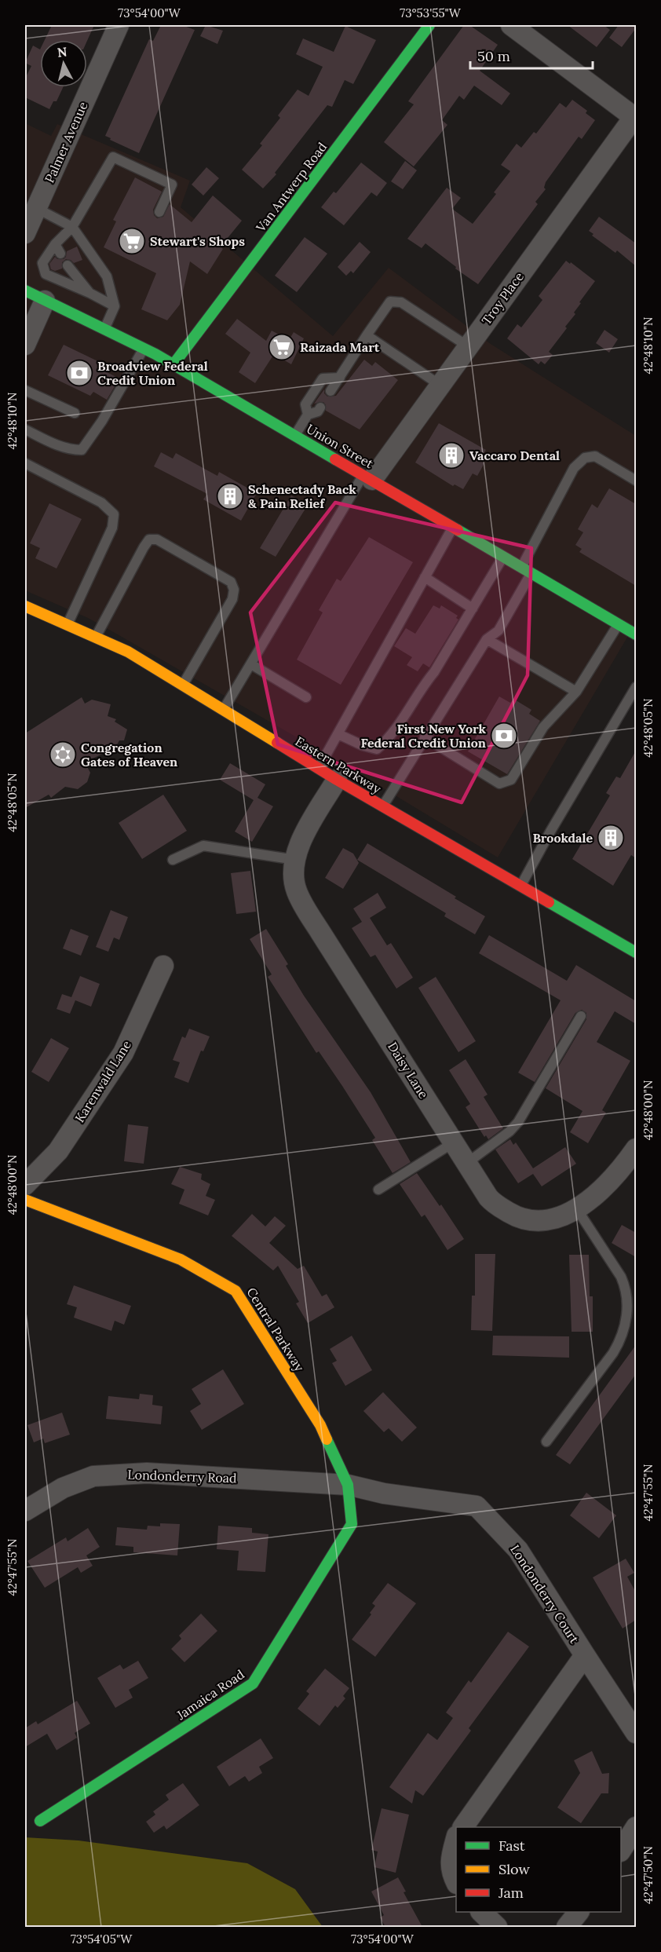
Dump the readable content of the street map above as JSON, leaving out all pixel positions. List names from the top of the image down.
{
  "streets": {
    "street": [
      "Palmer Avenue",
      "Van Antwerp Road",
      "Troy Place",
      "Union Street",
      "Eastern Parkway",
      "Daisy Lane",
      "Karenwald Lane",
      "Central Parkway",
      "Londonderry Road",
      "Londonderry Court",
      "Jamaica Road"
    ]
  },
  "crossings": [
    ["Van Antwerp Road", "Union Street"],
    ["Troy Place", "Union Street"],
    ["Eastern Parkway", "Daisy Lane"],
    ["Central Parkway", "Londonderry Road"],
    ["Central Parkway", "Londonderry Court"],
    ["Central Parkway", "Jamaica Road"],
    ["Londonderry Road", "Londonderry Court"],
    ["Londonderry Road", "Jamaica Road"],
    ["Londonderry Court", "Jamaica Road"]
  ],
  "places": {
    "supermarket": ["Stewart's Shops", "Raizada Mart"],
    "bank": ["Broadview Federal Credit Union", "First New York Federal Credit Union"],
    "building": ["Vaccaro Dental", "Schenectady Back & Pain Relief", "Brookdale"],
    "synagogue": ["Congregation Gates of Heaven"]
  },
  "legend": ["Fast", "Slow", "Jam"],
  "scale_bar": "50 m",
  "north": "top",
  "coordinates": [
    "73°54'00\"W",
    "73°53'55\"W",
    "42°48'10\"N",
    "42°48'05\"N",
    "42°48'00\"N",
    "42°47'55\"N",
    "42°47'50\"N",
    "73°54'05\"W"
  ]
}
